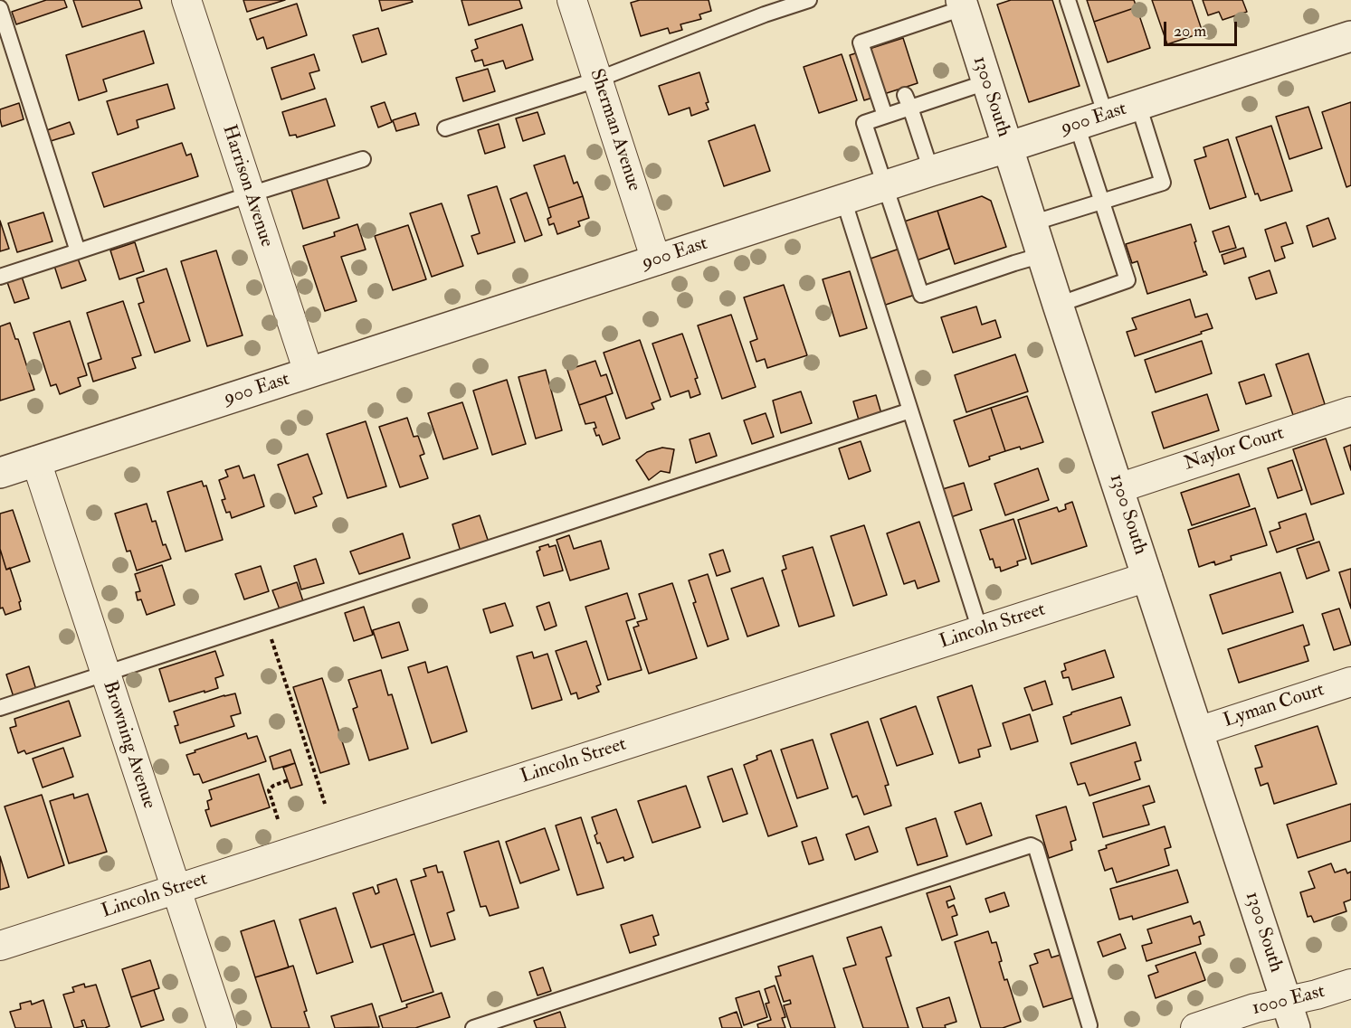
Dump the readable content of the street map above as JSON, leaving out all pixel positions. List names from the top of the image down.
{
  "streets": {
    "street": [
      "1300 South",
      "900 East",
      "Sherman Avenue",
      "Harrison Avenue",
      "Naylor Court",
      "Lincoln Street",
      "Lyman Court",
      "Browning Avenue",
      "1000 East"
    ]
  },
  "crossings": [
    ["1300 South", "900 East"],
    ["1300 South", "Naylor Court"],
    ["1300 South", "Lincoln Street"],
    ["1300 South", "Lyman Court"],
    ["1300 South", "1000 East"],
    ["900 East", "Sherman Avenue"],
    ["900 East", "Harrison Avenue"],
    ["900 East", "Browning Avenue"],
    ["Lincoln Street", "Browning Avenue"]
  ],
  "scale_bar": "20 m"
}
